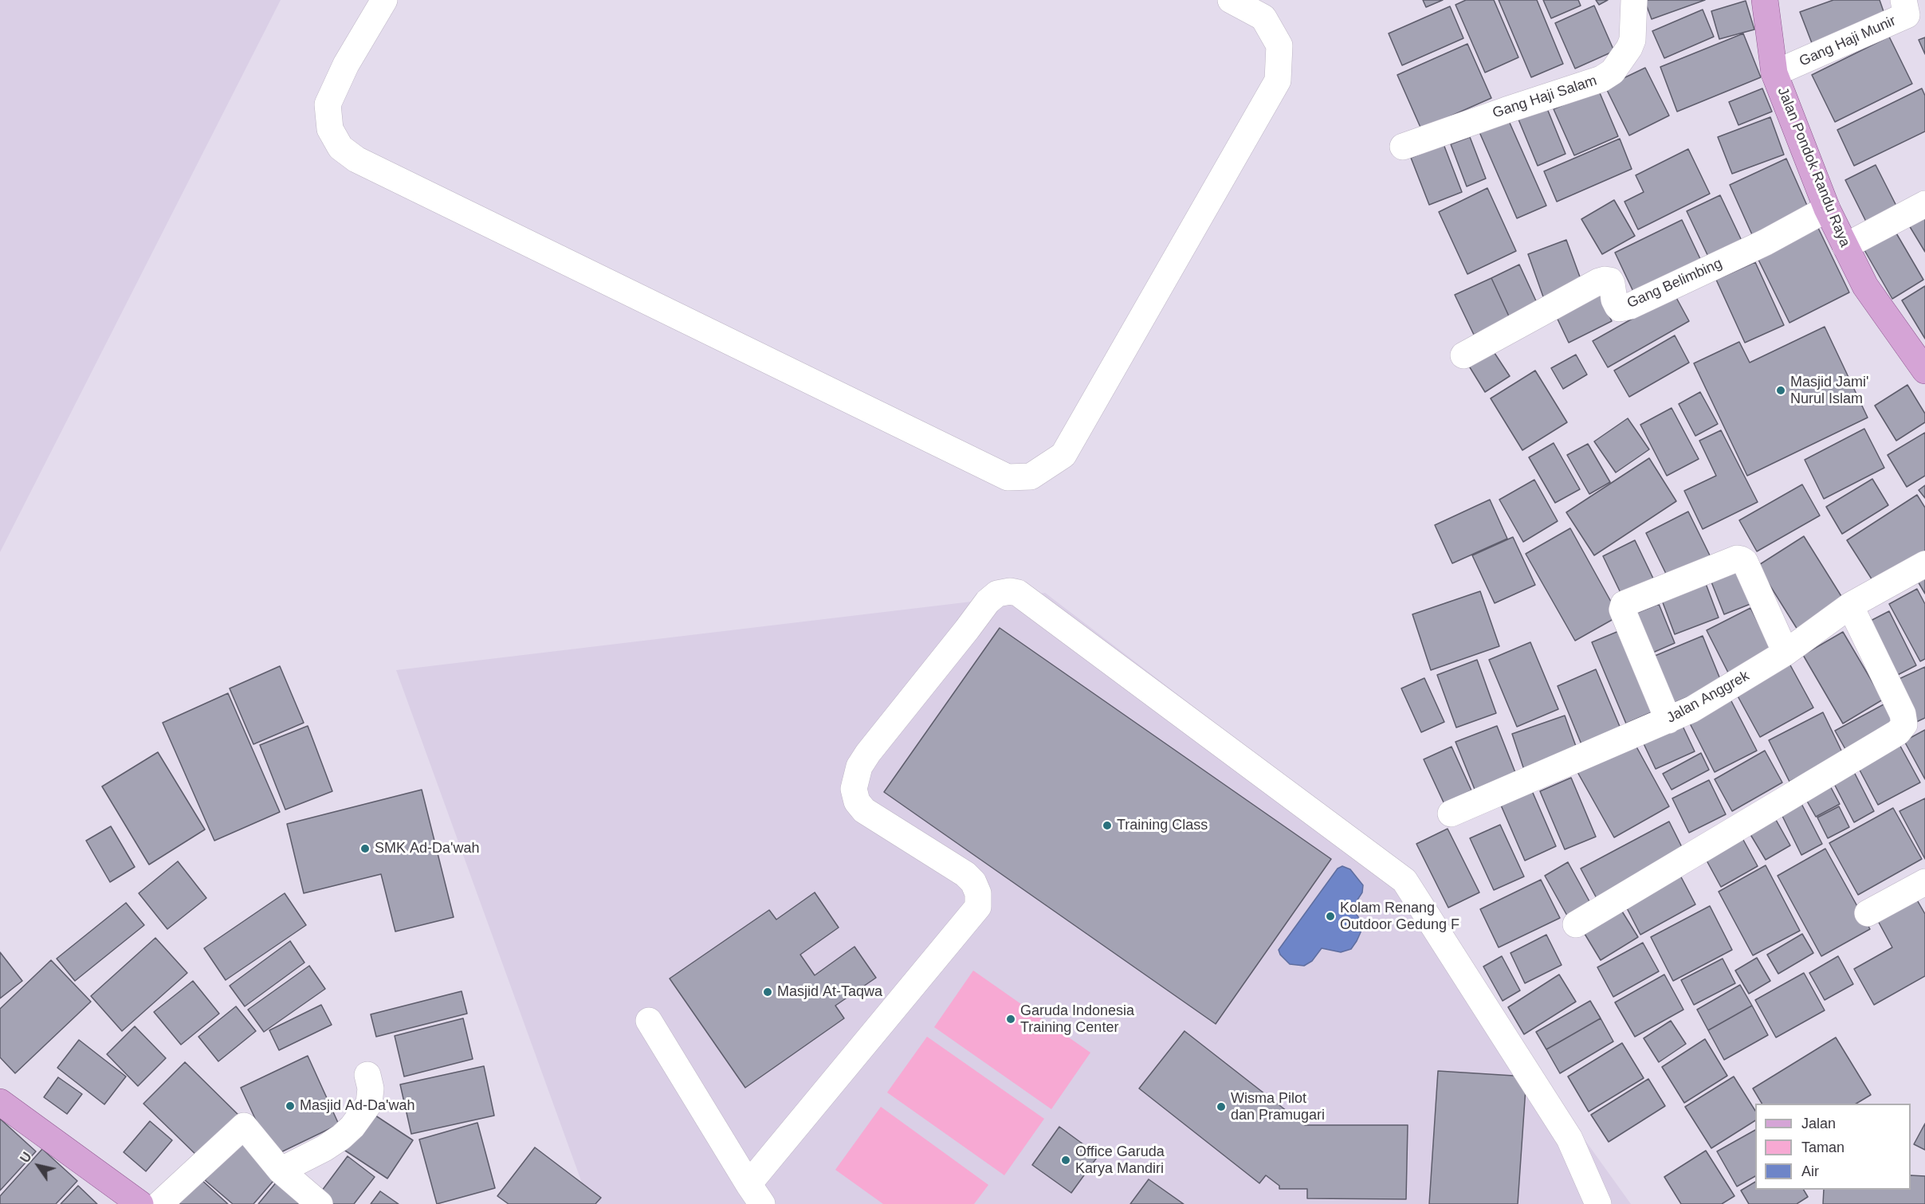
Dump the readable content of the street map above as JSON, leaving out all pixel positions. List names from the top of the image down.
{
  "streets": {
    "main road": ["Jalan Pondok Randu Raya"],
    "street": [
      "Gang Haji Munir",
      "Gang Haji Salam",
      "Gang Belimbing",
      "Jalan Anggrek"
    ]
  },
  "crossings": [
    ["Gang Haji Munir", "Jalan Pondok Randu Raya"],
    ["Jalan Pondok Randu Raya", "Gang Belimbing"]
  ],
  "places": [
    "Masjid Jami' Nurul Islam",
    "Training Class",
    "SMK Ad-Da'wah",
    "Kolam Renang Outdoor Gedung F",
    "Masjid At-Taqwa",
    "Garuda Indonesia Training Center",
    "Masjid Ad-Da'wah",
    "Wisma Pilot dan Pramugari",
    "Office Garuda Karya Mandiri"
  ],
  "legend": ["Jalan", "Taman", "Air"],
  "north": "top left"
}
